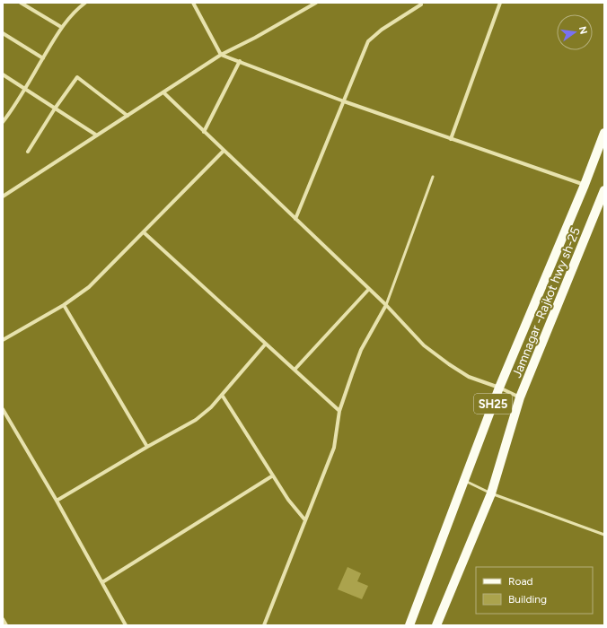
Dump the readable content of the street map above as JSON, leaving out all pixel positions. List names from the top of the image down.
{
  "streets": {
    "main road": ["Jamnagar -Rajkot hwy sh-25", "SH25"]
  },
  "legend": ["Road", "Building"],
  "north": "right"
}
